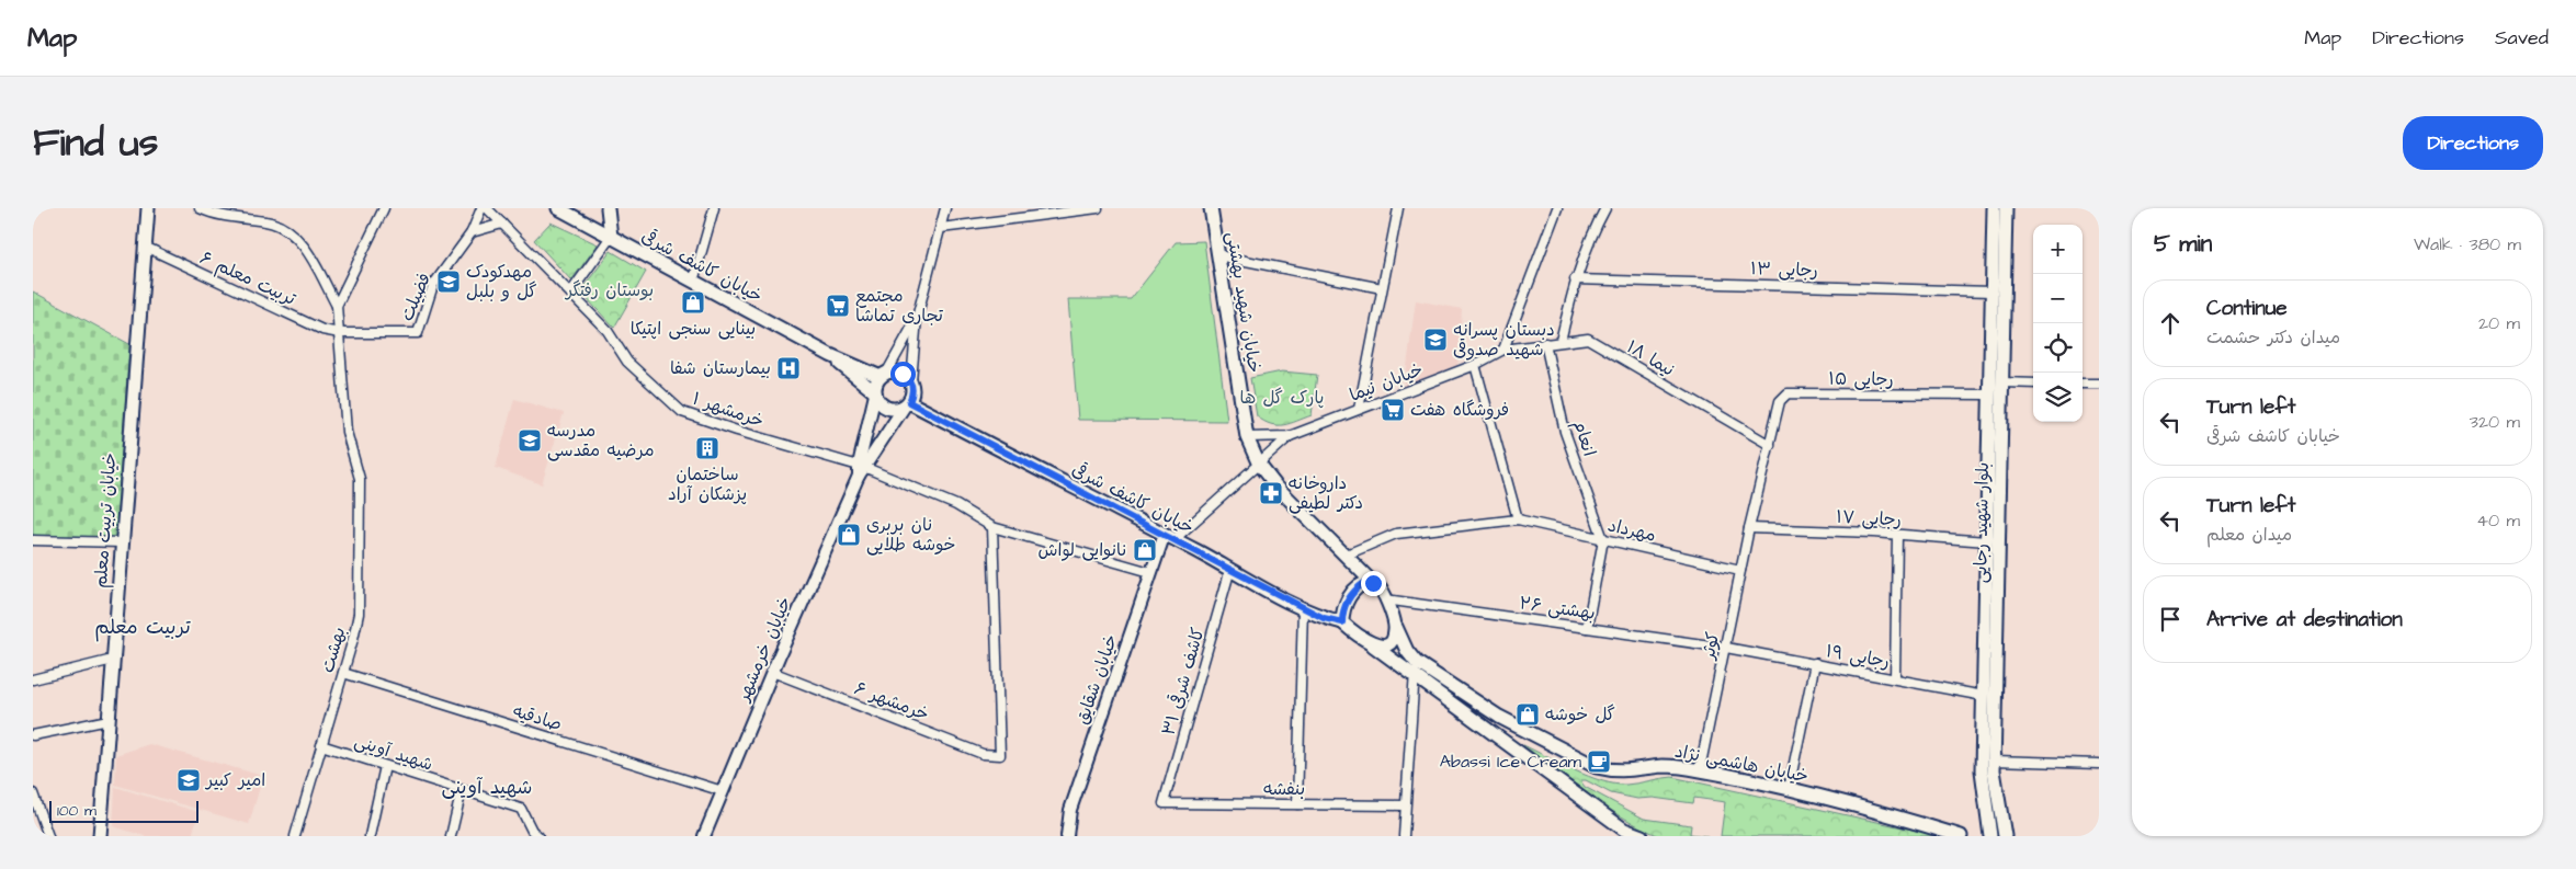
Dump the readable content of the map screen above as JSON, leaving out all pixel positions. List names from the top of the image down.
{
  "streets": {
    "main road": [
      "خیابان کاشف شرقی",
      "خیابان شهید بهشتی",
      "خیابان تربیت معلم",
      "بلوار شهید رجایی",
      "خیابان هاشمی نژاد"
    ],
    "street": [
      "رجایی ۱۳",
      "تربیت معلم ۶",
      "فضیلت",
      "نیما ۱۸",
      "رجایی ۱۵",
      "خیابان نیما",
      "خرمشهر ۱",
      "انعام",
      "رجایی ۱۷",
      "مهرداد",
      "بهشتی ۲۶",
      "کوثر",
      "خیابان خرمشهر",
      "بهشت",
      "رجایی ۱۹",
      "خیابان شقایق",
      "کاشف شرقی ۳۱",
      "خرمشهر ۶",
      "صادقیه",
      "شهید آوینی",
      "بنفشه"
    ]
  },
  "crossings": [
    ["خیابان کاشف شرقی", "خیابان شهید بهشتی"],
    ["خیابان کاشف شرقی", "خیابان نیما"],
    ["خیابان کاشف شرقی", "بهشتی ۲۶"],
    ["خیابان کاشف شرقی", "خیابان شقایق"],
    ["خیابان کاشف شرقی", "کاشف شرقی ۳۱"],
    ["خیابان کاشف شرقی", "خیابان هاشمی نژاد"],
    ["رجایی ۱۳", "بلوار شهید رجایی"],
    ["تربیت معلم ۶", "فضیلت"],
    ["تربیت معلم ۶", "خیابان تربیت معلم"],
    ["تربیت معلم ۶", "بهشت"],
    ["فضیلت", "بهشت"],
    ["خیابان شهید بهشتی", "خیابان نیما"],
    ["خیابان شهید بهشتی", "مهرداد"],
    ["خیابان شهید بهشتی", "بهشتی ۲۶"],
    ["خیابان شهید بهشتی", "خیابان هاشمی نژاد"],
    ["نیما ۱۸", "رجایی ۱۵"],
    ["نیما ۱۸", "خیابان نیما"],
    ["نیما ۱۸", "انعام"],
    ["رجایی ۱۵", "رجایی ۱۷"],
    ["رجایی ۱۵", "بلوار شهید رجایی"],
    ["رجایی ۱۵", "کوثر"],
    ["خیابان نیما", "خیابان شقایق"],
    ["خرمشهر ۱", "خیابان خرمشهر"],
    ["خرمشهر ۱", "خیابان شقایق"],
    ["خرمشهر ۱", "خرمشهر ۶"],
    ["انعام", "مهرداد"],
    ["رجایی ۱۷", "بلوار شهید رجایی"],
    ["رجایی ۱۷", "کوثر"],
    ["بلوار شهید رجایی", "رجایی ۱۹"],
    ["مهرداد", "کوثر"],
    ["بهشتی ۲۶", "کوثر"],
    ["بهشتی ۲۶", "رجایی ۱۹"],
    ["بهشتی ۲۶", "خیابان هاشمی نژاد"],
    ["کوثر", "رجایی ۱۹"],
    ["کوثر", "خیابان هاشمی نژاد"],
    ["خیابان خرمشهر", "خرمشهر ۶"],
    ["خیابان خرمشهر", "صادقیه"],
    ["بهشت", "صادقیه"],
    ["بهشت", "شهید آوینی"],
    ["کاشف شرقی ۳۱", "بنفشه"]
  ],
  "districts": ["تربیت معلم", "شهید آوینی"],
  "parks": ["بوستان رفتگر", "پارک گل ها"],
  "places": {
    "school or university": [
      "مهدکودک گل و بلبل",
      "دبستان پسرانه شهید صدوقی",
      "مدرسه مرضیه مقدسی",
      "امیر کبیر"
    ],
    "shop": [
      "بینایی سنجی اپتیکا",
      "نان بربری خوشه طلایی",
      "نانوایی لواش",
      "گل خوشه"
    ],
    "supermarket": ["مجتمع تجاری تماشا", "فروشگاه هفت"],
    "hospital": ["بیمارستان شفا"],
    "building": ["ساختمان پزشکان آراد"],
    "pharmacy": ["داروخانه دکتر لطیفی"],
    "cafe": ["Abassi Ice Cream"]
  },
  "scale_bar": "100 m",
  "page": {
    "header": "Map",
    "nav": ["Map", "Directions", "Saved"],
    "title": "Find us",
    "buttons": "Directions",
    "heading": ["5 min", "Walk · 380 m"],
    "map_buttons": ["+", "−"],
    "list": [
      ["Continue", "میدان دکتر حشمت", "20 m"],
      ["Turn left", "خیابان کاشف شرقی", "320 m"],
      ["Turn left", "میدان معلم", "40 m"],
      "Arrive at destination"
    ],
    "scale": "100 m"
  }
}
